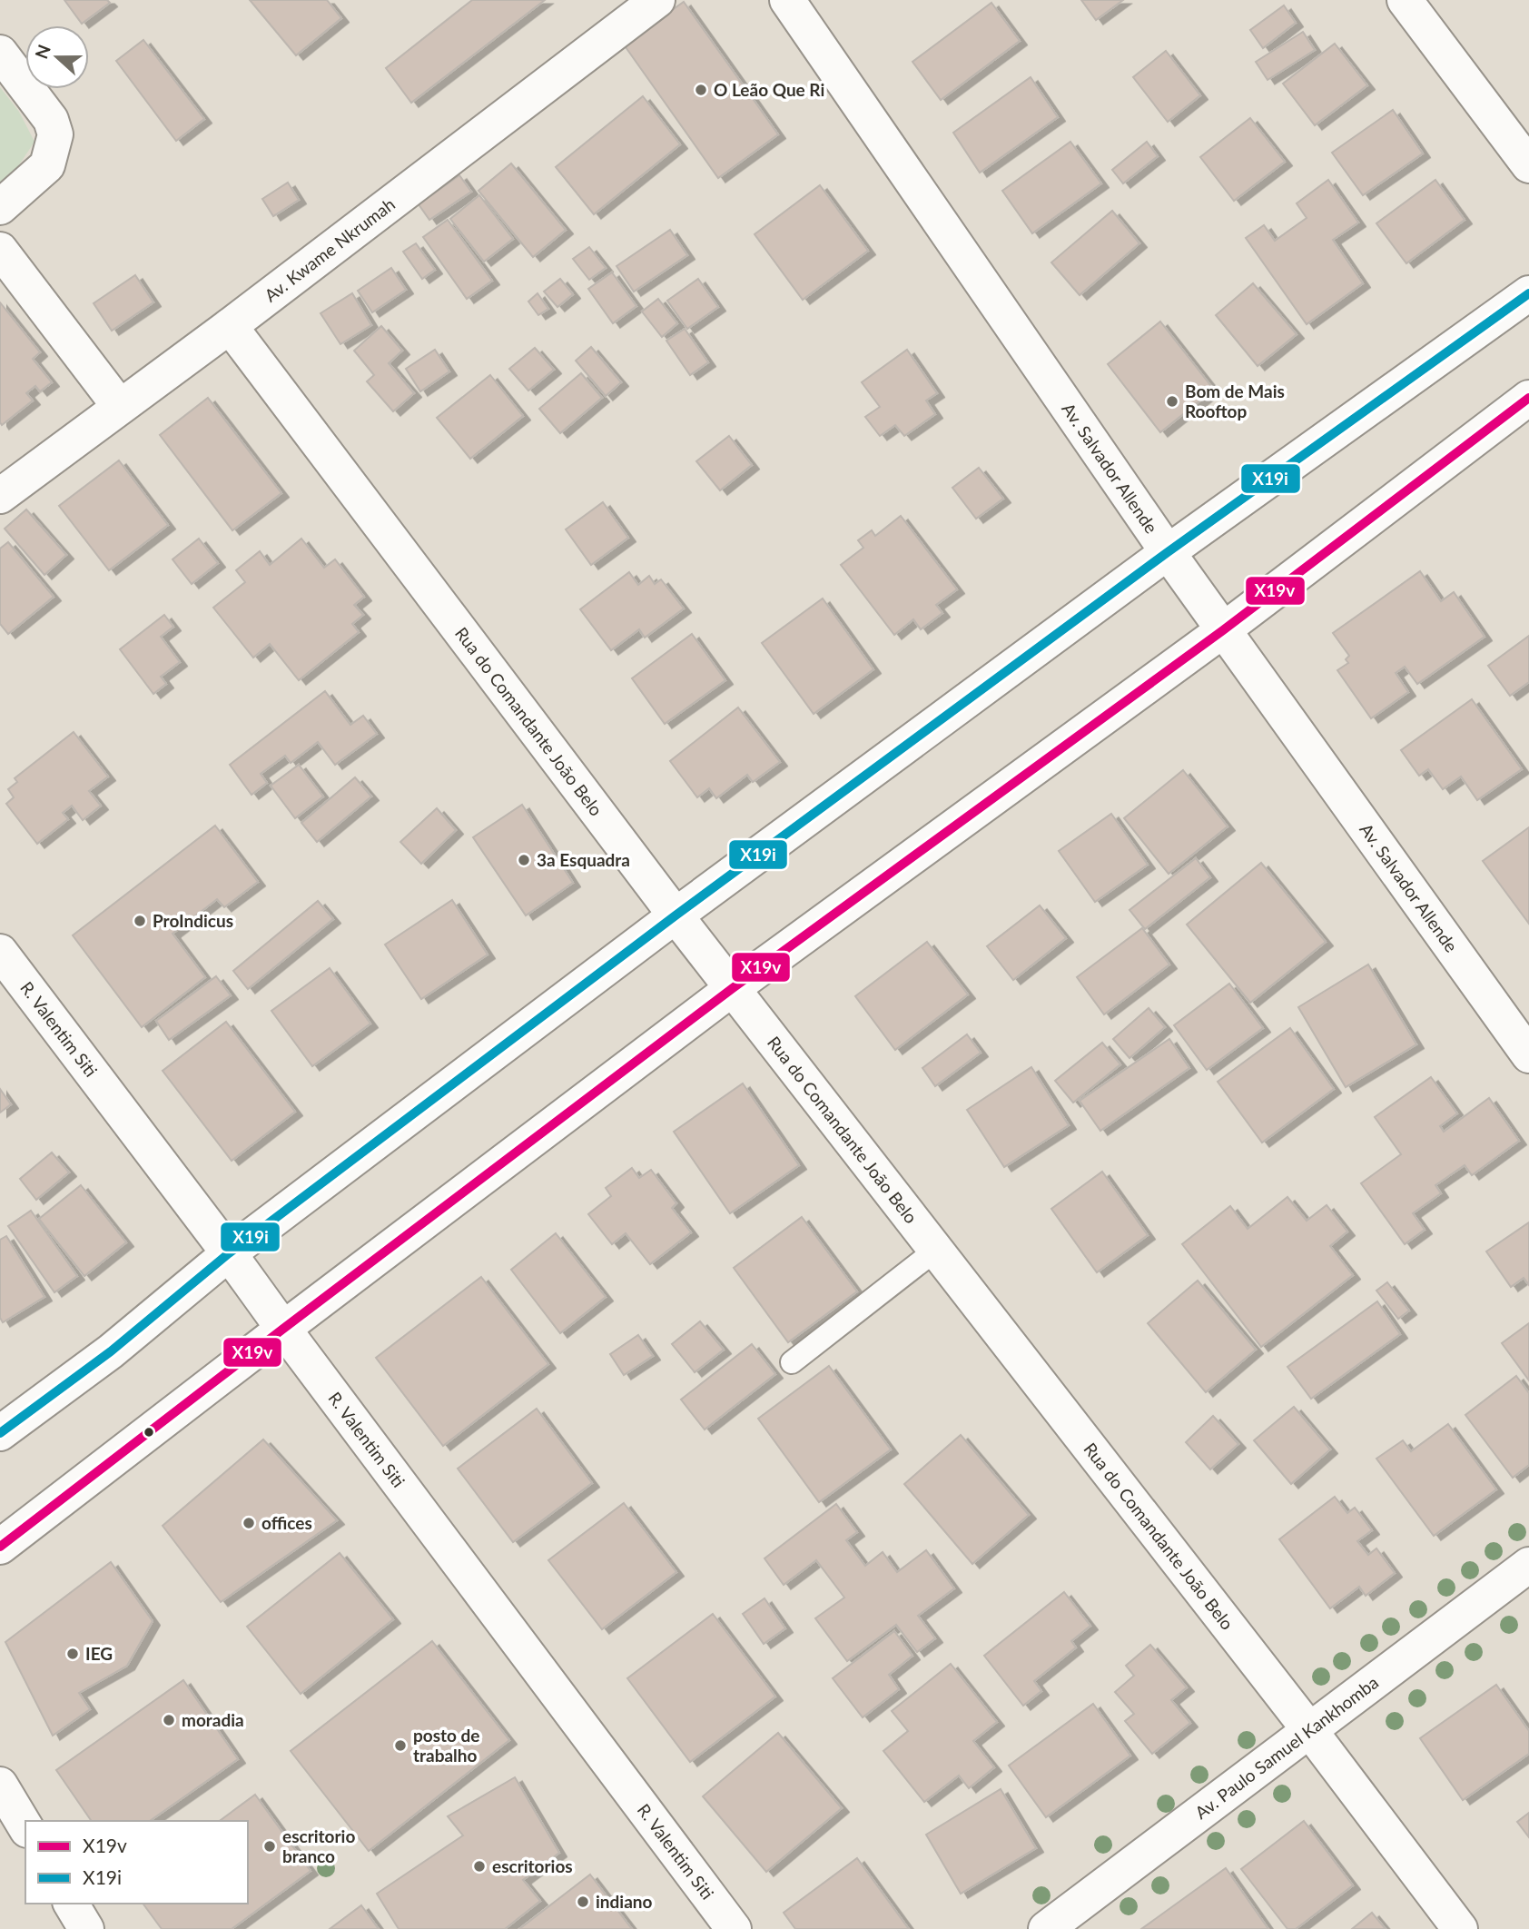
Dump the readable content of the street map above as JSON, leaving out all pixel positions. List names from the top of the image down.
{
  "streets": {
    "street": [
      "Av. Kwame Nkrumah",
      "Av. Salvador Allende",
      "Rua do Comandante João Belo",
      "R. Valentim Siti",
      "Av. Paulo Samuel Kankhomba"
    ]
  },
  "crossings": [
    ["Av. Kwame Nkrumah", "Rua do Comandante João Belo"],
    ["Rua do Comandante João Belo", "Av. Paulo Samuel Kankhomba"]
  ],
  "places": [
    "O Leão Que Ri",
    "Bom de Mais Rooftop",
    "3a Esquadra",
    "ProIndicus",
    "offices",
    "IEG",
    "moradia",
    "posto de trabalho",
    "escritorio branco",
    "escritorios",
    "indiano"
  ],
  "lines": ["transit line X19i", "transit line X19v"],
  "legend": ["X19v", "X19i"],
  "north": "left"
}
